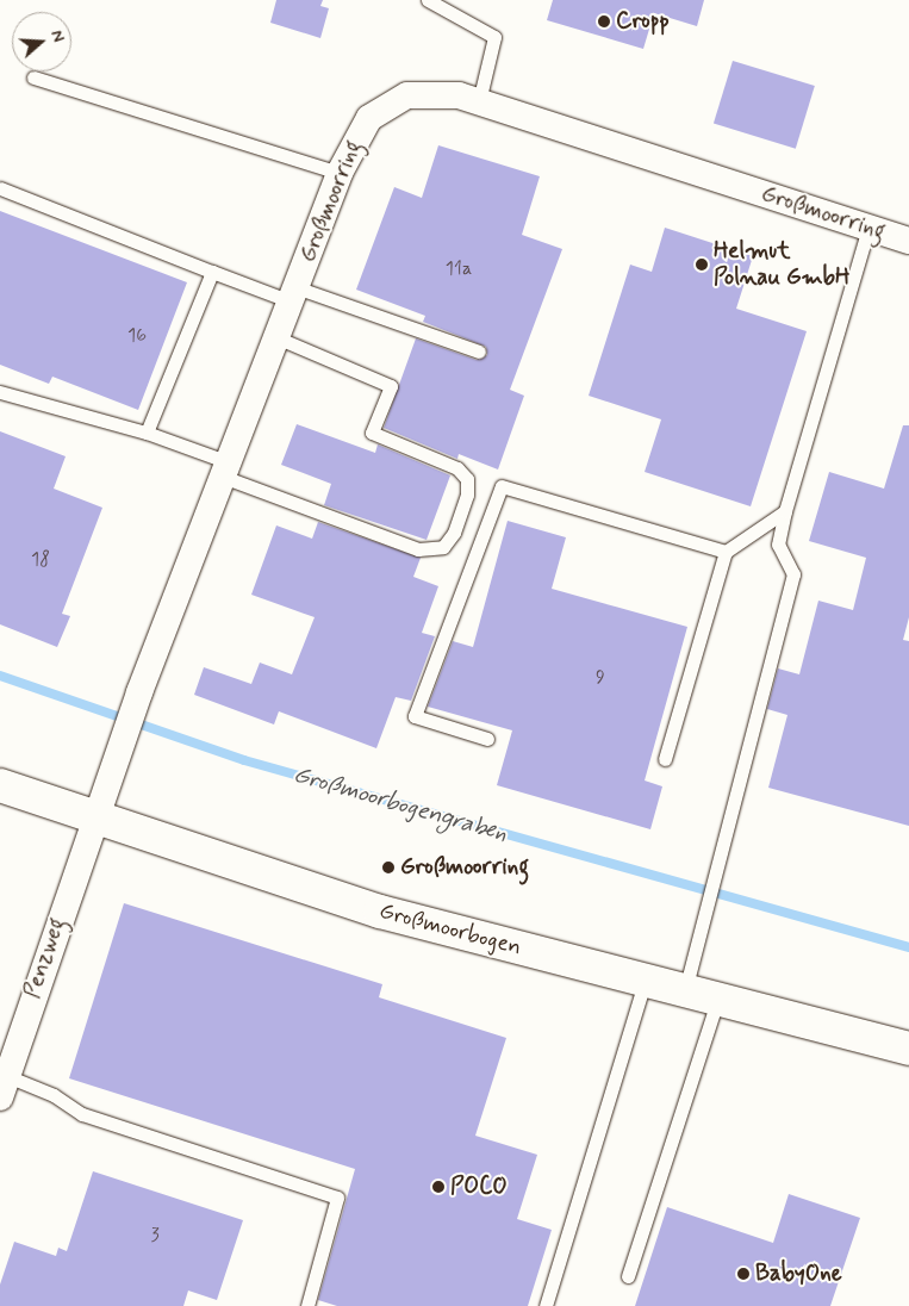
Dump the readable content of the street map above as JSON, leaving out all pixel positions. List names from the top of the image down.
{
  "streets": {
    "main road": ["Großmoorbogen"],
    "street": ["Großmoorring", "Penzweg"]
  },
  "crossings": [
    ["Großmoorring", "Großmoorbogen"],
    ["Großmoorring", "Penzweg"],
    ["Großmoorbogen", "Penzweg"]
  ],
  "water": ["Großmoorbogengraben"],
  "places": [
    "Cropp",
    "Helmut Polnau GmbH",
    "Großmoorring",
    "POCO",
    "BabyOne"
  ],
  "house_numbers": [
    "11a",
    "16",
    "18",
    "9",
    "3"
  ],
  "north": "right"
}
